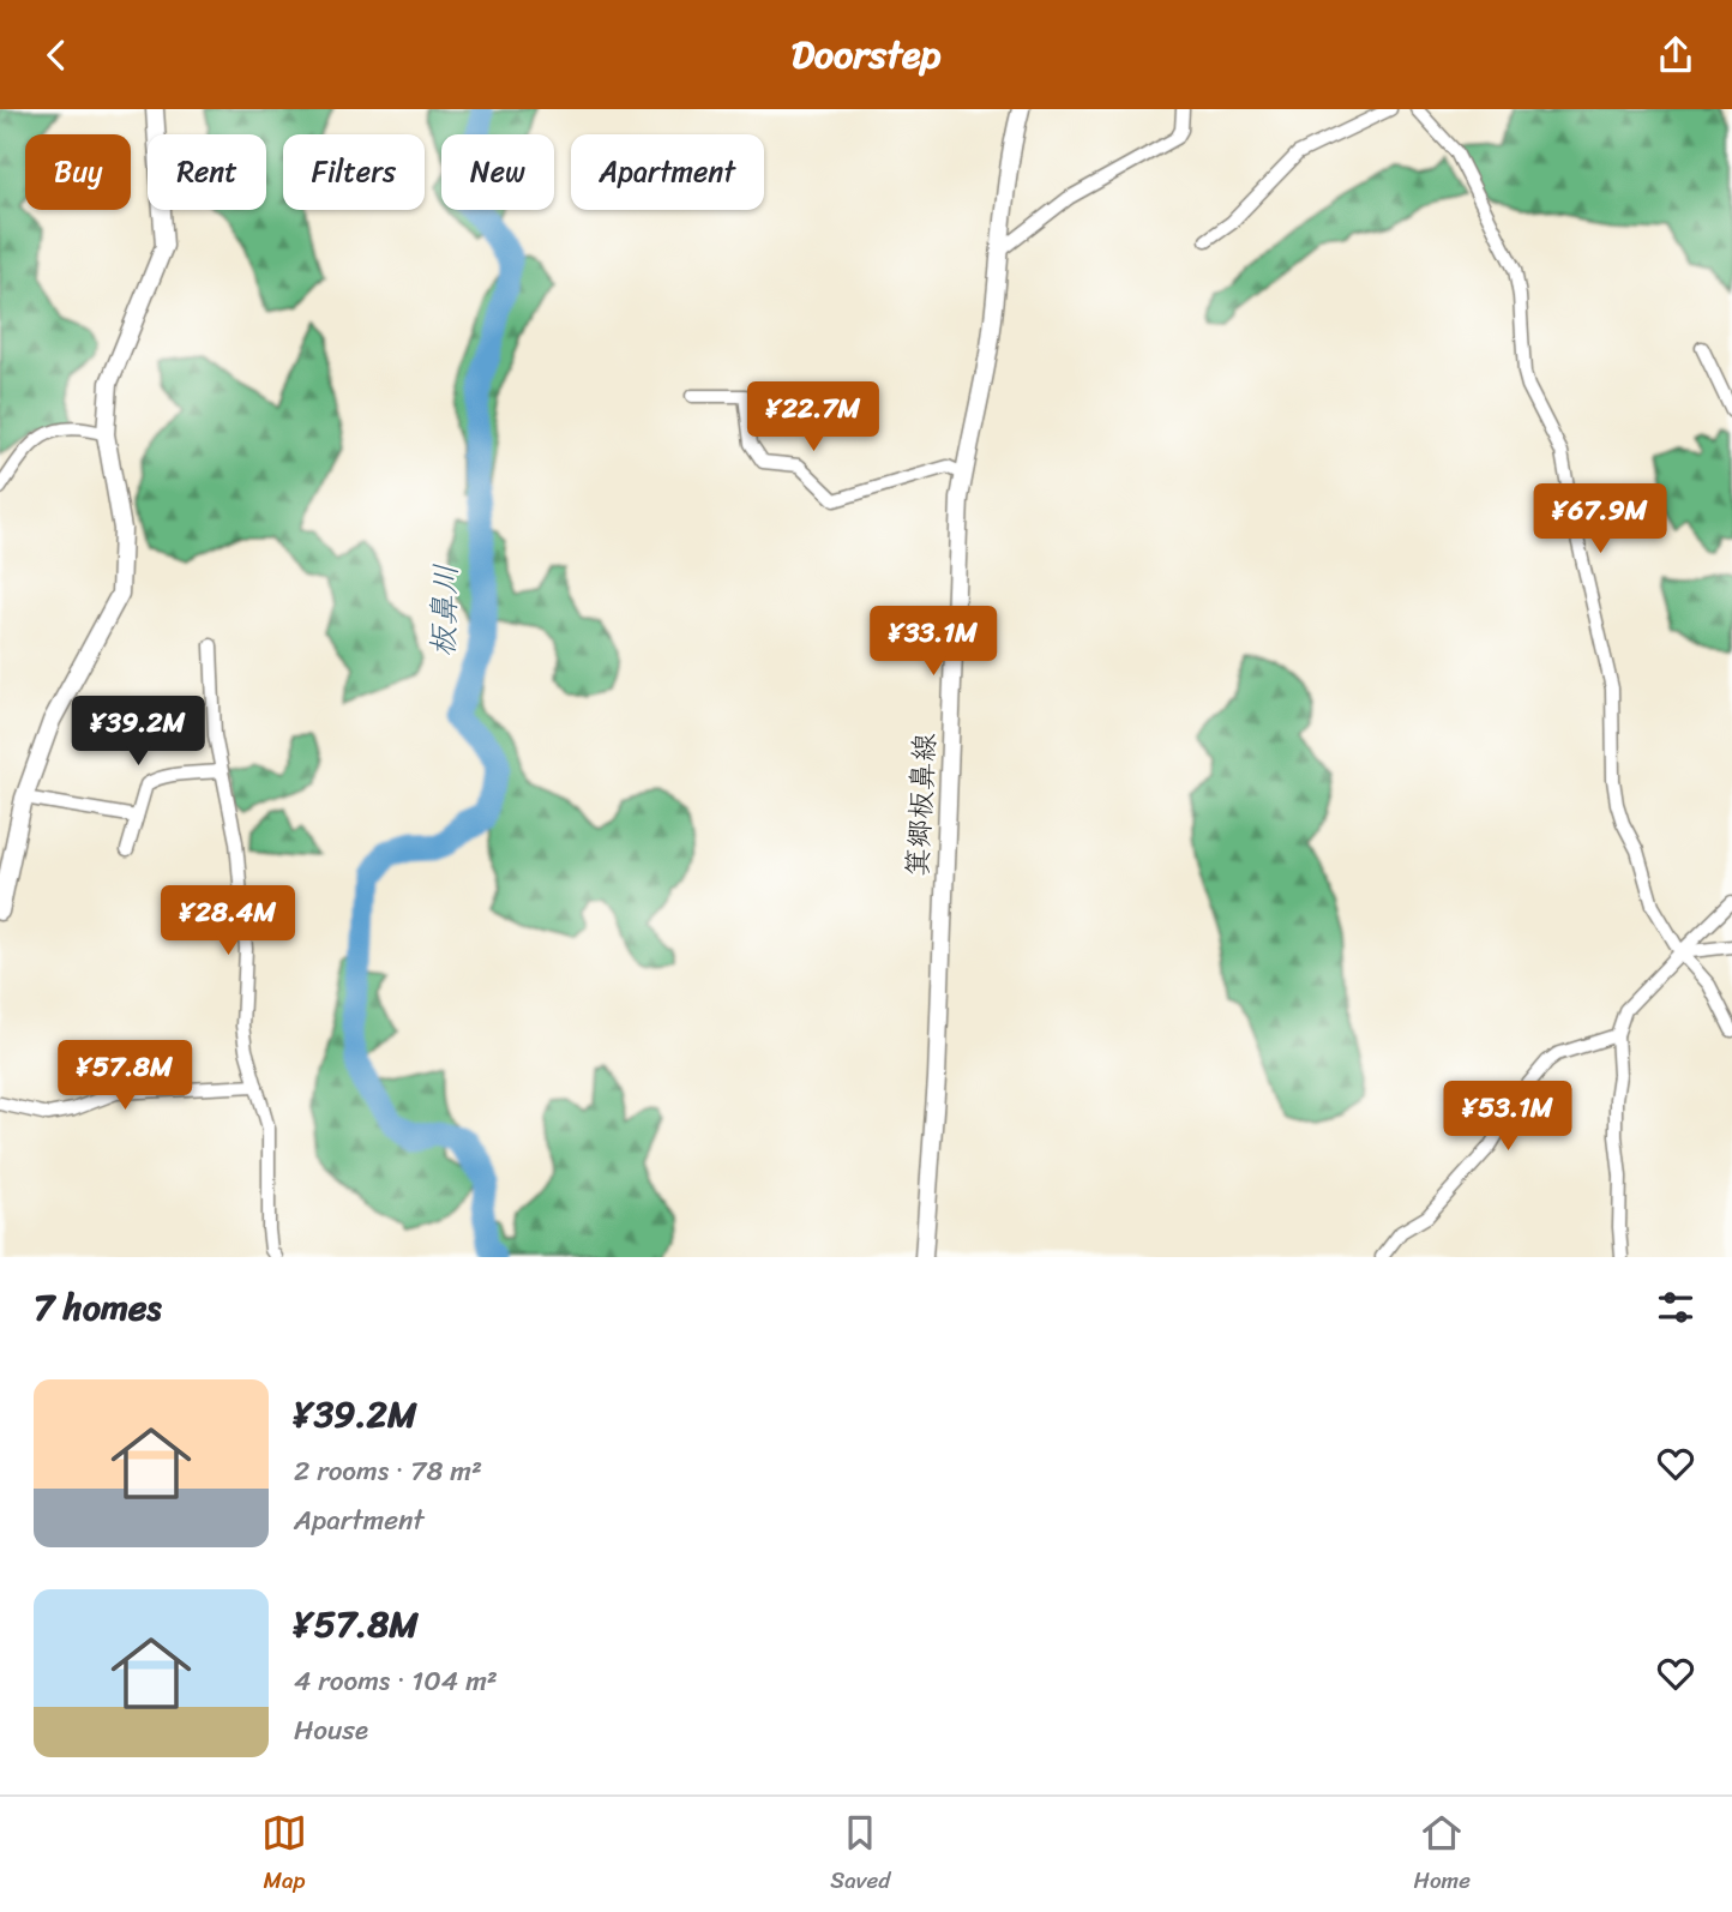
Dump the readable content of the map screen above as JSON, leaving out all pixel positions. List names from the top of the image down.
{
  "streets": {
    "main road": ["箕郷板鼻線"]
  },
  "water": ["板鼻川"],
  "page": {
    "header": "Doorstep",
    "chip": [
      "Buy",
      "Rent",
      "Filters",
      "New",
      "Apartment"
    ],
    "price": [
      "¥22.7M",
      "¥67.9M",
      "¥33.1M",
      "¥39.2M",
      "¥28.4M",
      "¥57.8M",
      "¥53.1M"
    ],
    "heading": "7 homes",
    "list": [
      {
        "name": "¥39.2M",
        "note": "2 rooms · 78 m² · Apartment"
      },
      {
        "name": "¥57.8M",
        "note": "4 rooms · 104 m² · House"
      }
    ],
    "tabs": ["Map", "Saved", "Home"]
  }
}
